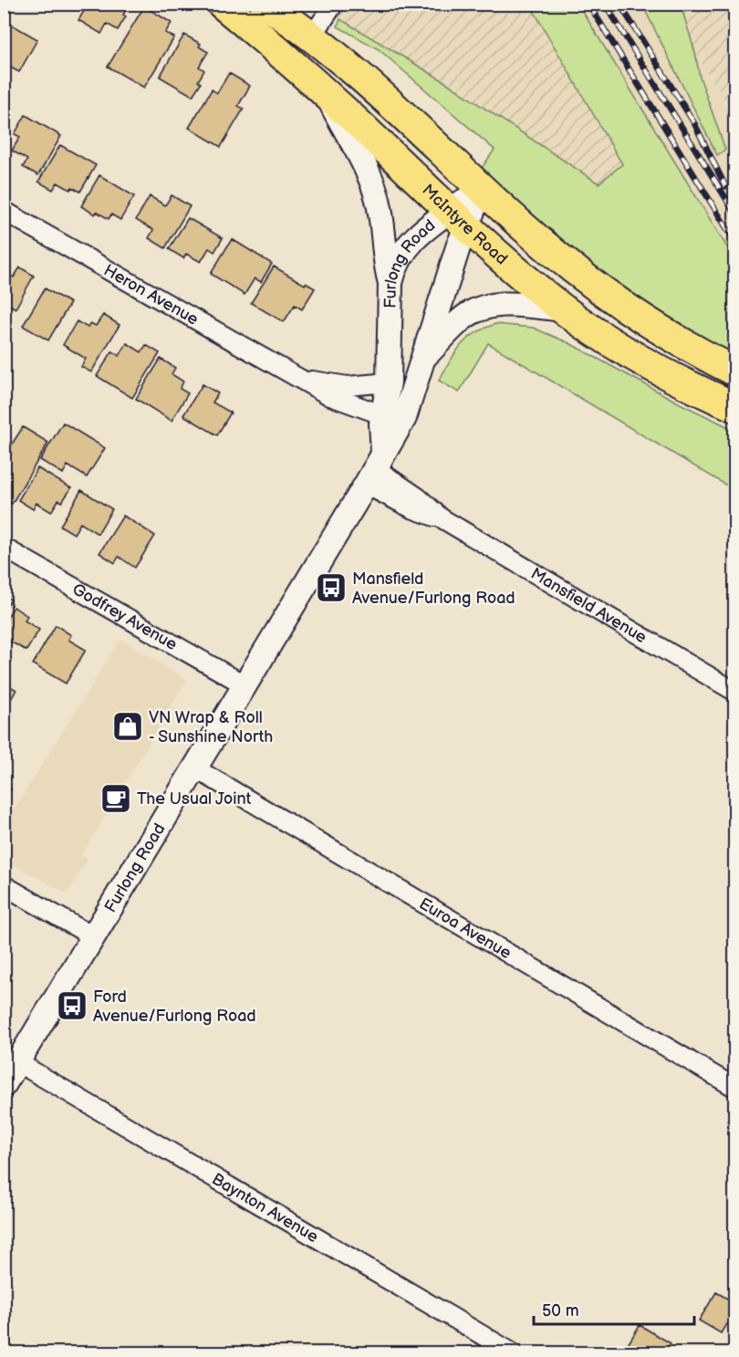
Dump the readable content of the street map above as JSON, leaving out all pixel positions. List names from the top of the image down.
{
  "streets": {
    "main road": ["McIntyre Road"],
    "street": [
      "Furlong Road",
      "Heron Avenue",
      "Mansfield Avenue",
      "Godfrey Avenue",
      "Euroa Avenue",
      "Baynton Avenue"
    ]
  },
  "crossings": [
    ["McIntyre Road", "Furlong Road"],
    ["Furlong Road", "Heron Avenue"],
    ["Furlong Road", "Mansfield Avenue"],
    ["Furlong Road", "Godfrey Avenue"],
    ["Furlong Road", "Euroa Avenue"],
    ["Furlong Road", "Baynton Avenue"]
  ],
  "places": {
    "bus stop": ["Mansfield Avenue/Furlong Road", "Ford Avenue/Furlong Road"],
    "shop": ["VN Wrap & Roll - Sunshine North"],
    "cafe": ["The Usual Joint"]
  },
  "scale_bar": "50 m"
}
